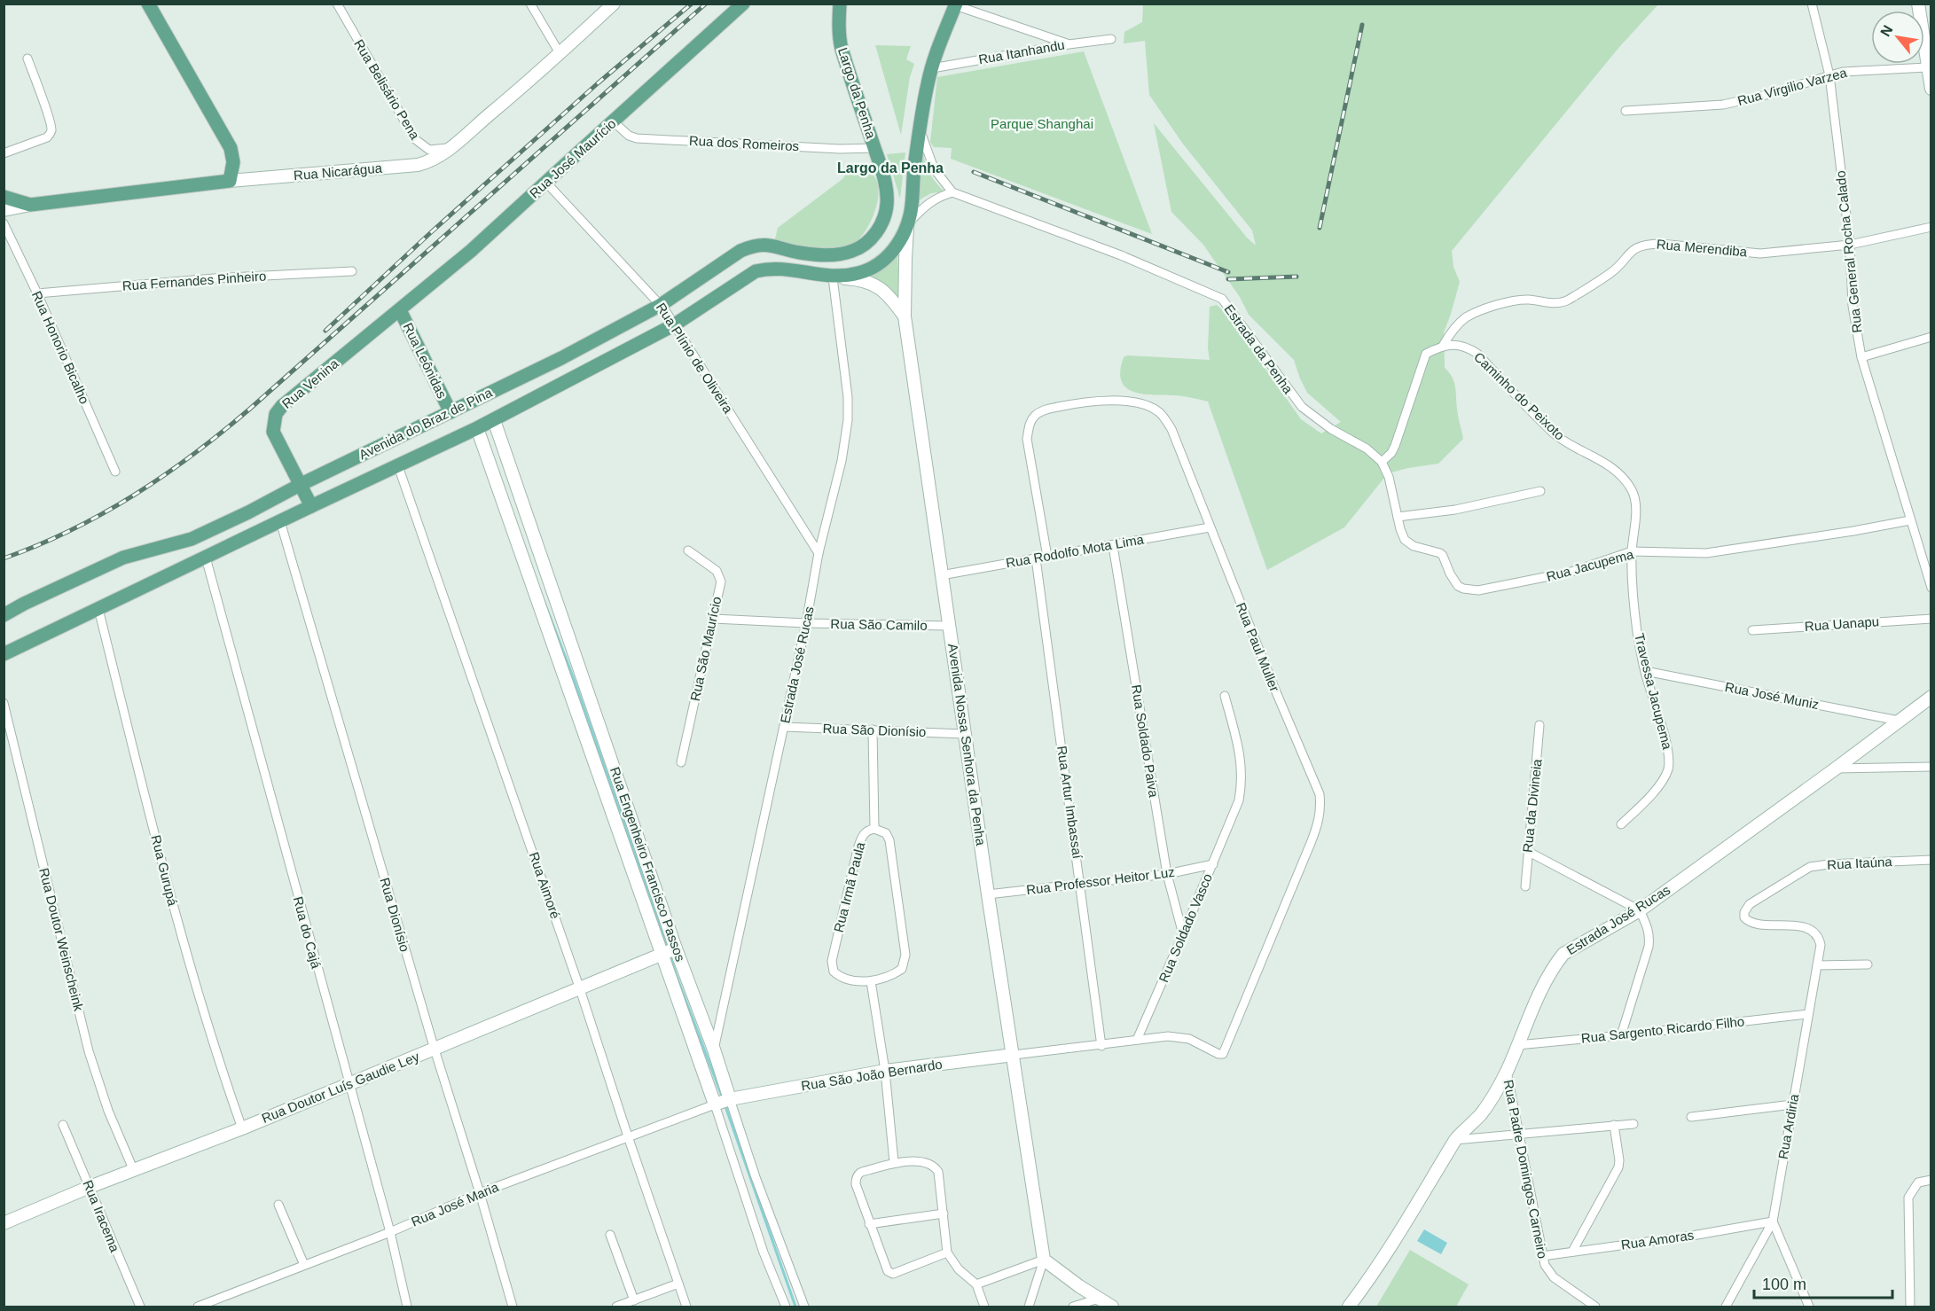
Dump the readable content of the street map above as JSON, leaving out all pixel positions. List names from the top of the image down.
{
  "streets": {
    "main road": [
      "Largo da Penha",
      "Rua José Maurício",
      "Rua Nicarágua",
      "Rua Leônidas",
      "Rua Venina",
      "Avenida do Braz de Pina"
    ],
    "street": [
      "Rua Itanhandu",
      "Rua Virgilio Varzea",
      "Rua Belisário Pena",
      "Rua dos Romeiros",
      "Rua Merendiba",
      "Rua General Rocha Calado",
      "Rua Fernandes Pinheiro",
      "Rua Honorio Bicalho",
      "Estrada da Penha",
      "Rua Plínio de Oliveira",
      "Caminho do Peixoto",
      "Rua Rodolfo Mota Lima",
      "Rua Jacupema",
      "Rua Uanapu",
      "Rua São Camilo",
      "Rua Paul Muller",
      "Rua São Maurício",
      "Estrada José Rucas",
      "Travessa Jacupema",
      "Rua José Muniz",
      "Rua São Dionísio",
      "Rua Soldado Paiva",
      "Avenida Nossa Senhora da Penha",
      "Rua Artur Imbassaí",
      "Rua da Divineia",
      "Rua Itaúna",
      "Rua Engenheiro Francisco Passos",
      "Rua Gurupá",
      "Rua Professor Heitor Luz",
      "Rua Aimoré",
      "Rua Irmã Paula",
      "Rua Dionísio",
      "Rua Soldado Vasco",
      "Rua do Cajá",
      "Rua Doutor Weinscheink",
      "Rua Sargento Ricardo Filho",
      "Rua São João Bernardo",
      "Rua Doutor Luís Gaudie Ley",
      "Rua Ardiria",
      "Rua Padre Domingos Carneiro",
      "Rua José Maria",
      "Rua Iracema",
      "Rua Amoras"
    ]
  },
  "crossings": [
    ["Rua Virgilio Varzea", "Rua General Rocha Calado"],
    ["Rua Belisário Pena", "Rua Nicarágua"],
    ["Largo da Penha", "Rua dos Romeiros"],
    ["Largo da Penha", "Avenida do Braz de Pina"],
    ["Rua José Maurício", "Rua Plínio de Oliveira"],
    ["Rua José Maurício", "Rua Leônidas"],
    ["Rua José Maurício", "Rua Venina"],
    ["Rua Merendiba", "Rua General Rocha Calado"],
    ["Rua Merendiba", "Caminho do Peixoto"],
    ["Rua General Rocha Calado", "Rua Jacupema"],
    ["Rua Fernandes Pinheiro", "Rua Honorio Bicalho"],
    ["Estrada da Penha", "Rua Jacupema"],
    ["Rua Plínio de Oliveira", "Avenida do Braz de Pina"],
    ["Rua Plínio de Oliveira", "Estrada José Rucas"],
    ["Rua Leônidas", "Rua Venina"],
    ["Rua Leônidas", "Avenida do Braz de Pina"],
    ["Rua Venina", "Avenida do Braz de Pina"],
    ["Caminho do Peixoto", "Rua Jacupema"],
    ["Caminho do Peixoto", "Travessa Jacupema"],
    ["Avenida do Braz de Pina", "Estrada José Rucas"],
    ["Avenida do Braz de Pina", "Avenida Nossa Senhora da Penha"],
    ["Avenida do Braz de Pina", "Rua Engenheiro Francisco Passos"],
    ["Avenida do Braz de Pina", "Rua Gurupá"],
    ["Avenida do Braz de Pina", "Rua Aimoré"],
    ["Avenida do Braz de Pina", "Rua Dionísio"],
    ["Avenida do Braz de Pina", "Rua do Cajá"],
    ["Rua Rodolfo Mota Lima", "Rua Paul Muller"],
    ["Rua Rodolfo Mota Lima", "Rua Soldado Paiva"],
    ["Rua Rodolfo Mota Lima", "Avenida Nossa Senhora da Penha"],
    ["Rua Rodolfo Mota Lima", "Rua Artur Imbassaí"],
    ["Rua Jacupema", "Travessa Jacupema"],
    ["Rua São Camilo", "Rua São Maurício"],
    ["Rua São Camilo", "Estrada José Rucas"],
    ["Rua São Camilo", "Avenida Nossa Senhora da Penha"],
    ["Rua Paul Muller", "Rua Soldado Vasco"],
    ["Estrada José Rucas", "Rua José Muniz"],
    ["Estrada José Rucas", "Rua São Dionísio"],
    ["Estrada José Rucas", "Avenida Nossa Senhora da Penha"],
    ["Estrada José Rucas", "Rua Engenheiro Francisco Passos"],
    ["Estrada José Rucas", "Rua Sargento Ricardo Filho"],
    ["Estrada José Rucas", "Rua Padre Domingos Carneiro"],
    ["Travessa Jacupema", "Rua José Muniz"],
    ["Rua São Dionísio", "Avenida Nossa Senhora da Penha"],
    ["Rua Soldado Paiva", "Rua Professor Heitor Luz"],
    ["Rua Soldado Paiva", "Rua Soldado Vasco"],
    ["Avenida Nossa Senhora da Penha", "Rua Professor Heitor Luz"],
    ["Avenida Nossa Senhora da Penha", "Rua São João Bernardo"],
    ["Rua Artur Imbassaí", "Rua Professor Heitor Luz"],
    ["Rua Itaúna", "Rua Ardiria"],
    ["Rua Engenheiro Francisco Passos", "Rua São João Bernardo"],
    ["Rua Engenheiro Francisco Passos", "Rua Doutor Luís Gaudie Ley"],
    ["Rua Engenheiro Francisco Passos", "Rua José Maria"],
    ["Rua Gurupá", "Rua Doutor Luís Gaudie Ley"],
    ["Rua Professor Heitor Luz", "Rua Soldado Vasco"],
    ["Rua Aimoré", "Rua Doutor Luís Gaudie Ley"],
    ["Rua Aimoré", "Rua José Maria"],
    ["Rua Dionísio", "Rua Doutor Luís Gaudie Ley"],
    ["Rua Dionísio", "Rua José Maria"],
    ["Rua do Cajá", "Rua Doutor Luís Gaudie Ley"],
    ["Rua do Cajá", "Rua José Maria"],
    ["Rua Doutor Weinscheink", "Rua Doutor Luís Gaudie Ley"],
    ["Rua Sargento Ricardo Filho", "Rua Ardiria"],
    ["Rua São João Bernardo", "Rua José Maria"],
    ["Rua Doutor Luís Gaudie Ley", "Rua Iracema"],
    ["Rua Ardiria", "Rua Amoras"],
    ["Rua Padre Domingos Carneiro", "Rua Amoras"]
  ],
  "districts": ["Largo da Penha"],
  "parks": ["Parque Shanghai"],
  "scale_bar": "100 m",
  "north": "top left"
}
